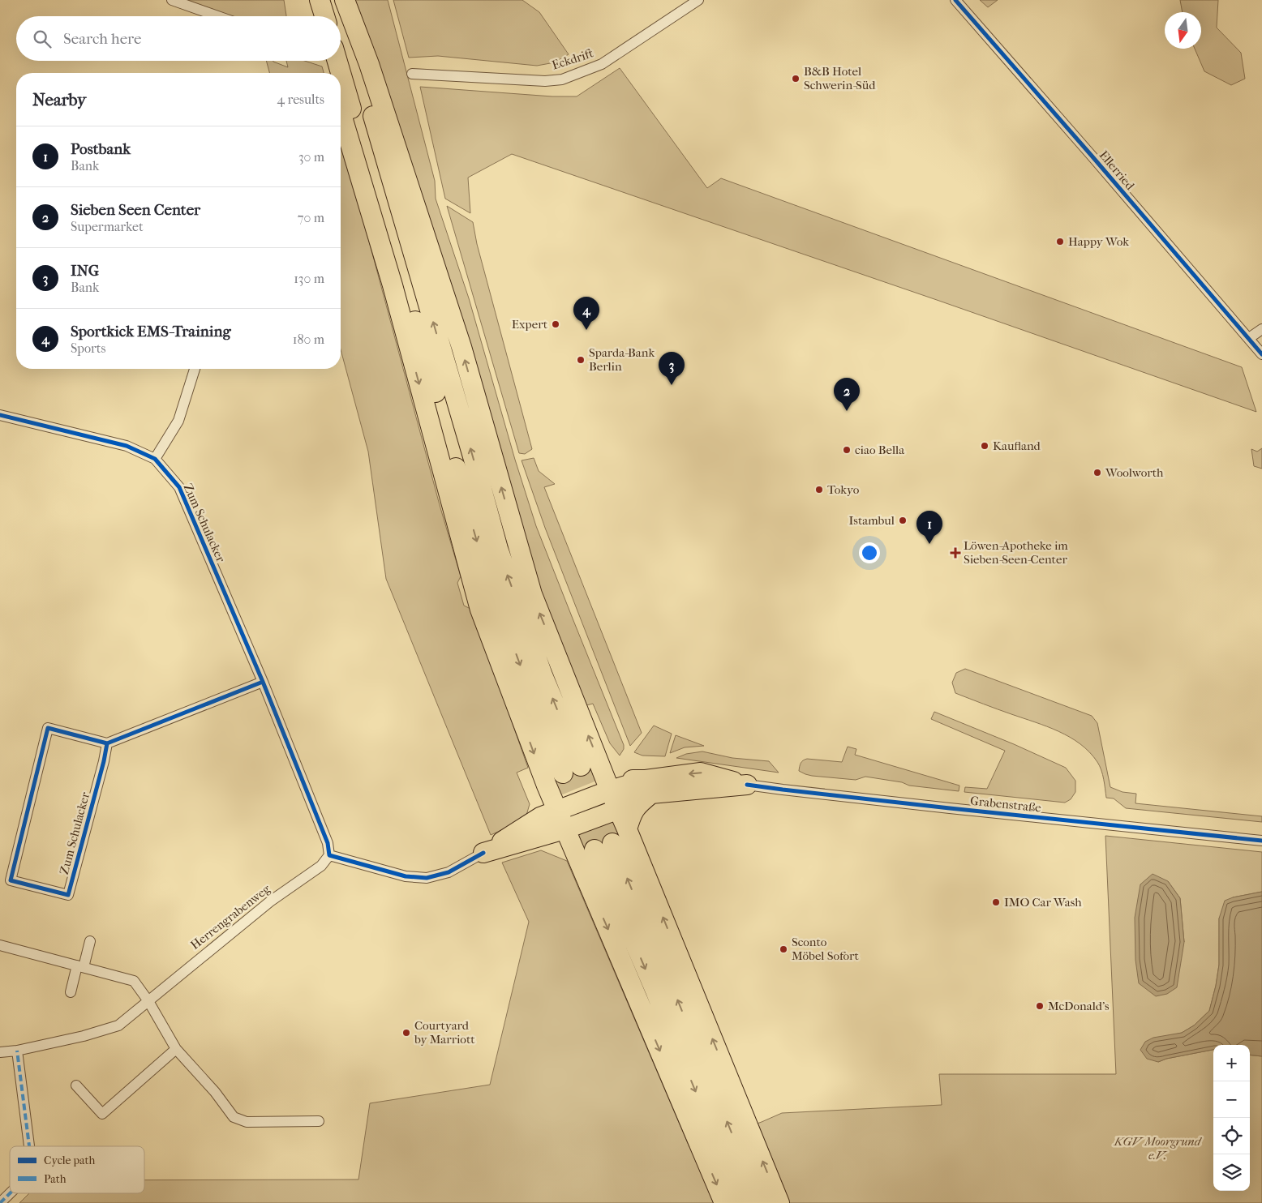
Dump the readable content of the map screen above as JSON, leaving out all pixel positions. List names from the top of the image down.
{
  "streets": {
    "street": [
      "Eckdrift",
      "Ellerried",
      "Zum Schulacker",
      "Grabenstraße",
      "Herrengrabenweg"
    ]
  },
  "crossings": [
    ["Zum Schulacker", "Herrengrabenweg"]
  ],
  "parks": ["KGV Moorgrund e.V."],
  "places": {
    "other": [
      "B&B Hotel Schwerin-Süd",
      "Happy Wok",
      "Expert",
      "Sparda-Bank Berlin",
      "Kaufland",
      "ciao Bella",
      "Woolworth",
      "Tokyo",
      "Istambul",
      "IMO Car Wash",
      "Sconto Möbel Sofort",
      "McDonald's",
      "Courtyard by Marriott"
    ],
    "health": ["Löwen-Apotheke im Sieben-Seen-Center"]
  },
  "legend": ["Cycle path", "Path"],
  "north": "bottom",
  "page": {
    "search": "Search here",
    "heading": ["Nearby", "4 results"],
    "list": [
      {
        "mark": "1",
        "name": "Postbank",
        "note": "Bank",
        "value": "30 m"
      },
      {
        "mark": "2",
        "name": "Sieben Seen Center",
        "note": "Supermarket",
        "value": "70 m"
      },
      {
        "mark": "3",
        "name": "ING",
        "note": "Bank",
        "value": "130 m"
      },
      {
        "mark": "4",
        "name": "Sportkick EMS-Training",
        "note": "Sports",
        "value": "180 m"
      }
    ],
    "pins": [
      "4",
      "3",
      "2",
      "1"
    ],
    "map_buttons": ["+", "−"]
  }
}
